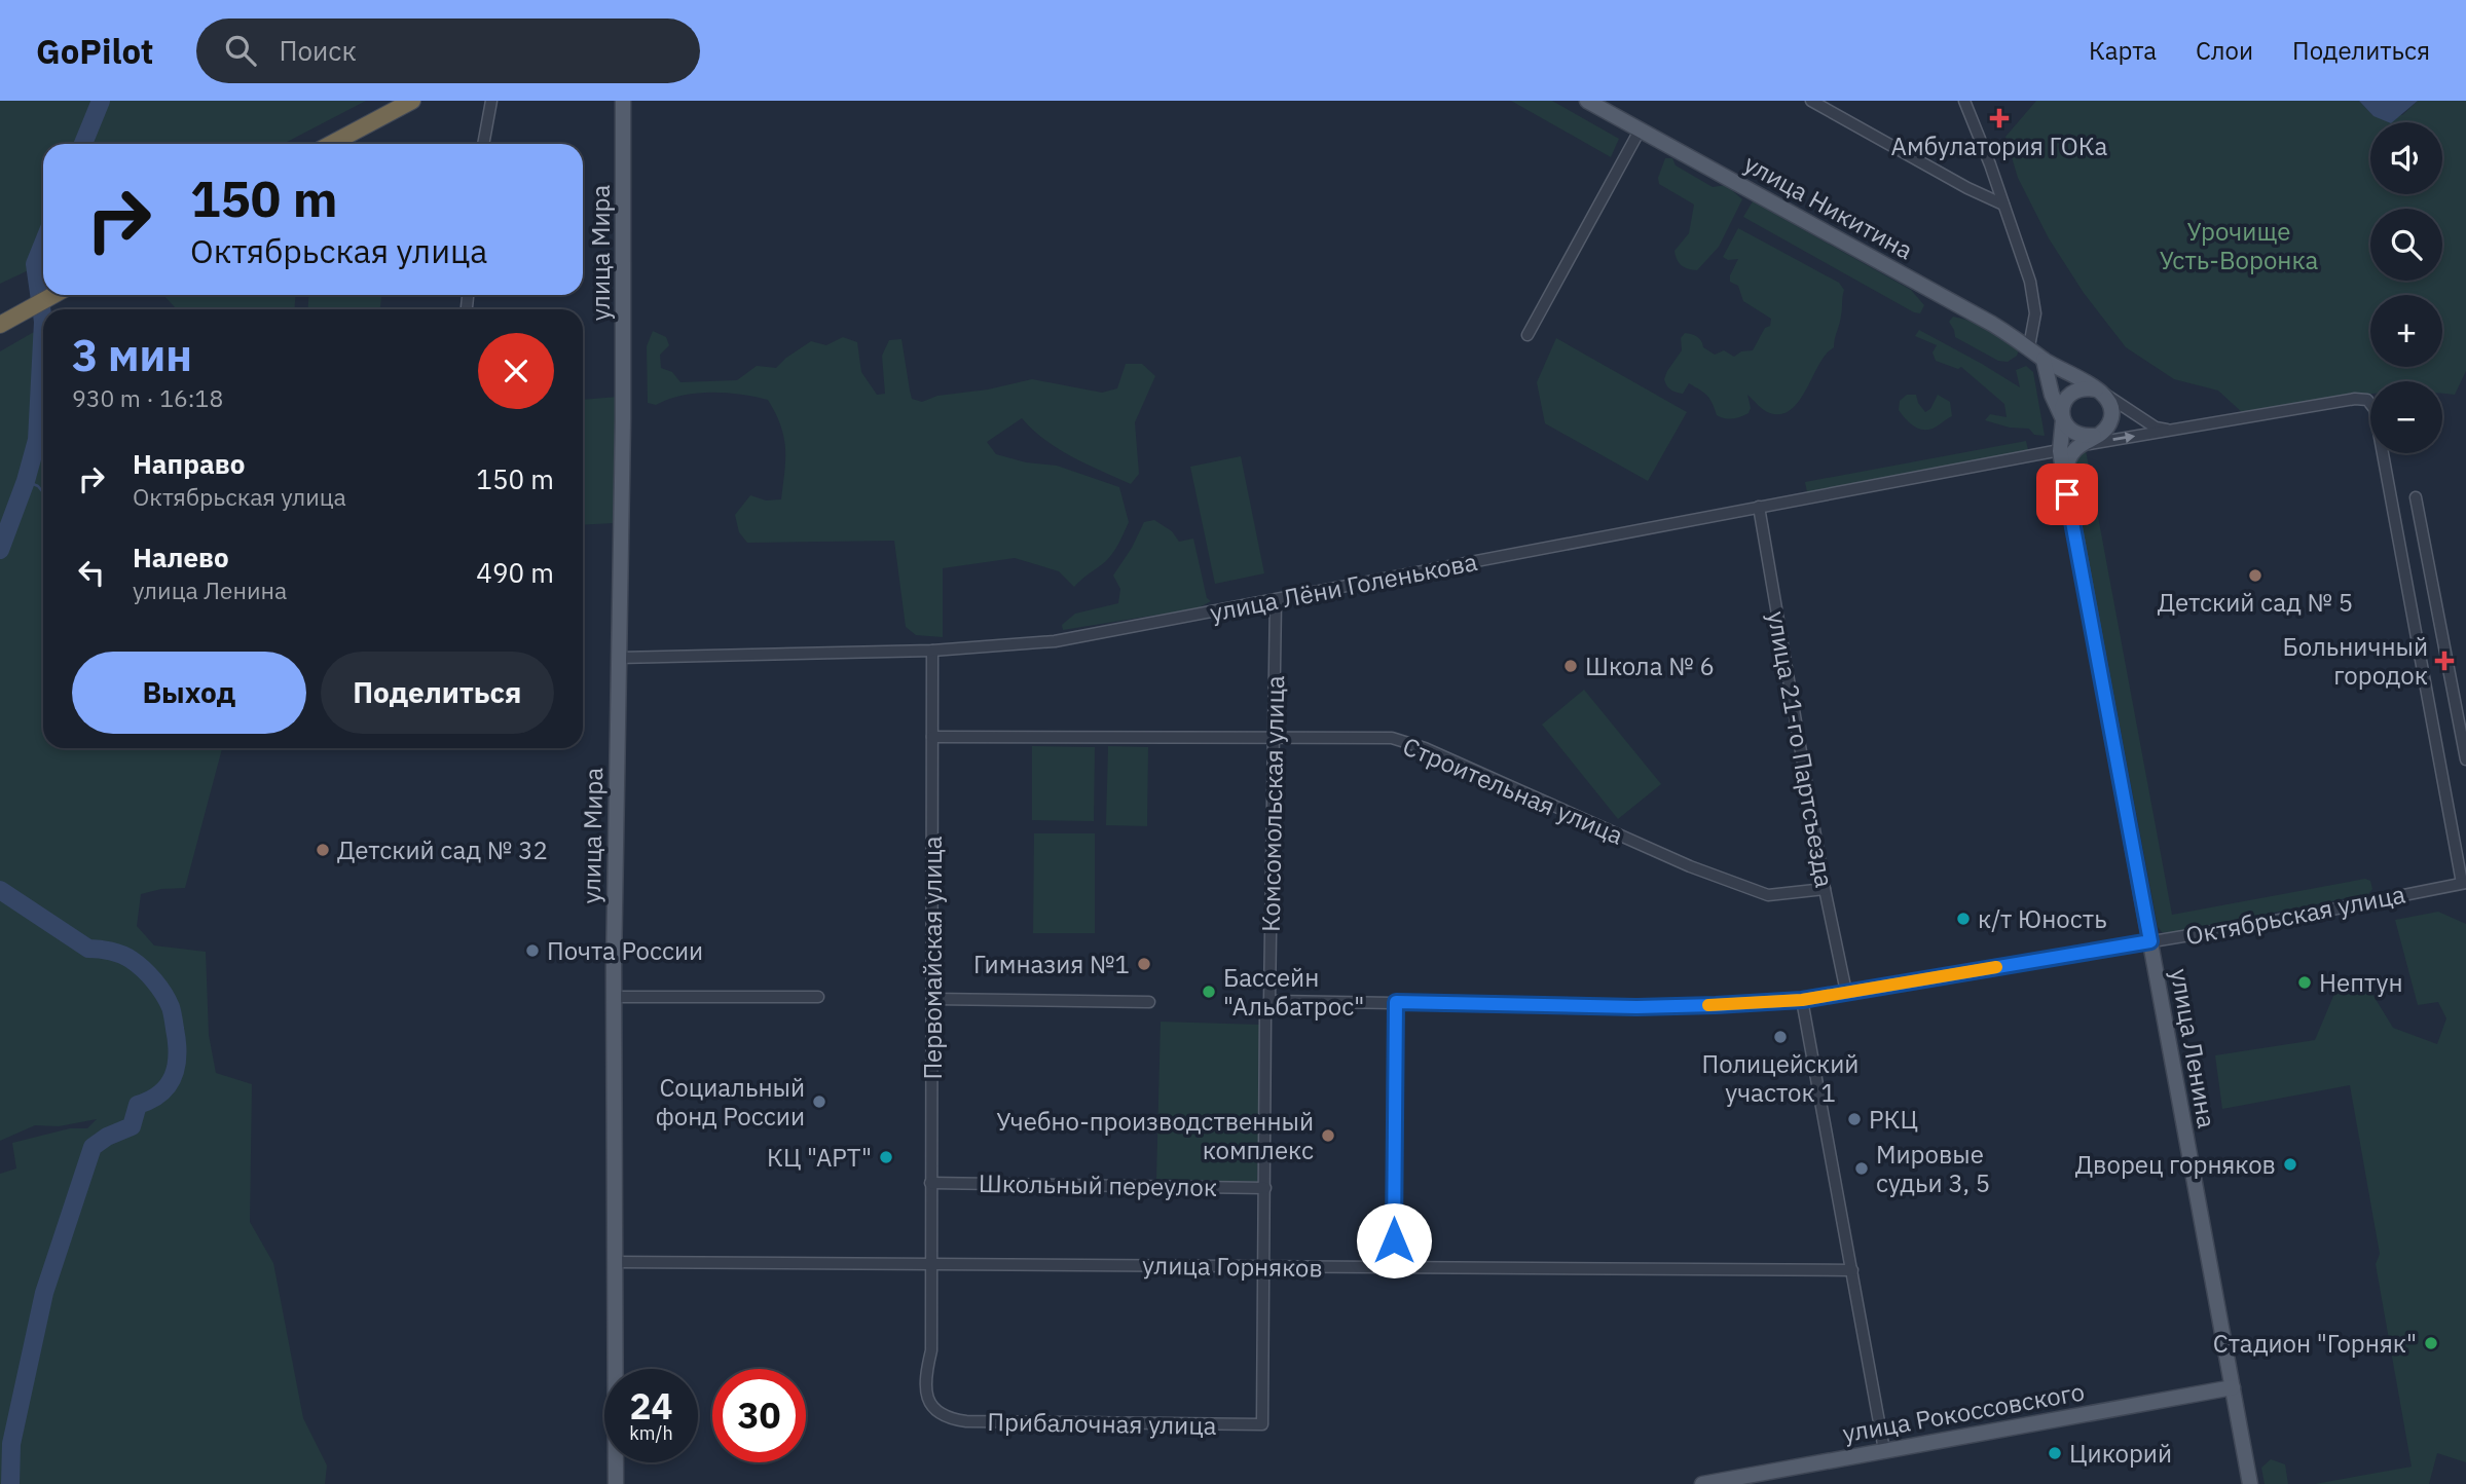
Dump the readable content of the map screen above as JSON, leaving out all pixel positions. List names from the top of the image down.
{
  "streets": {
    "main road": [
      "улица Никитина",
      "улица Мира",
      "улица Ленина",
      "улица Рокоссовского"
    ],
    "street": [
      "улица Лёни Голенькова",
      "улица 21-го Партсъезда",
      "Строительная улица",
      "Комсомольская улица",
      "Октябрьская улица",
      "Первомайская улица",
      "Школьный переулок",
      "улица Горняков",
      "Прибалочная улица"
    ]
  },
  "crossings": [
    ["улица Никитина", "улица Ленина"],
    ["улица Мира", "улица Лёни Голенькова"],
    ["улица Мира", "улица Горняков"],
    ["улица Лёни Голенькова", "улица 21-го Партсъезда"],
    ["улица Лёни Голенькова", "Комсомольская улица"],
    ["улица Лёни Голенькова", "Октябрьская улица"],
    ["улица Лёни Голенькова", "Первомайская улица"],
    ["улица Лёни Голенькова", "улица Ленина"],
    ["улица 21-го Партсъезда", "Строительная улица"],
    ["улица 21-го Партсъезда", "Октябрьская улица"],
    ["Строительная улица", "Комсомольская улица"],
    ["Строительная улица", "Первомайская улица"],
    ["Комсомольская улица", "Октябрьская улица"],
    ["Комсомольская улица", "Школьный переулок"],
    ["Комсомольская улица", "улица Горняков"],
    ["Комсомольская улица", "Прибалочная улица"],
    ["Октябрьская улица", "улица Ленина"],
    ["Первомайская улица", "Школьный переулок"],
    ["Первомайская улица", "улица Горняков"],
    ["Первомайская улица", "Прибалочная улица"],
    ["улица Ленина", "улица Рокоссовского"],
    ["улица Горняков", "Прибалочная улица"]
  ],
  "parks": ["Урочище Усть-Воронка"],
  "places": {
    "health": ["Амбулатория ГОКа", "Больничный городок"],
    "other": [
      "Детский сад № 5",
      "Школа № 6",
      "Детский сад № 32",
      "к/т Юность",
      "Почта России",
      "Гимназия №1",
      "Нептун",
      "Бассейн \"Альбатрос\"",
      "Полицейский участок 1",
      "Социальный фонд России",
      "РКЦ",
      "Учебно-производственный комплекс",
      "КЦ \"АРТ\"",
      "Дворец горняков",
      "Мировые судьи 3, 5",
      "Стадион \"Горняк\"",
      "Цикорий"
    ]
  },
  "page": {
    "header": "GoPilot",
    "search": "Поиск",
    "nav": ["Карта", "Слои", "Поделиться"],
    "map_buttons": ["+", "−"],
    "turn": ["150 m", "Октябрьская улица"],
    "heading": ["3 мин", "930 m · 16:18"],
    "list": [
      {
        "name": "Направо",
        "note": "Октябрьская улица",
        "value": "150 m"
      },
      {
        "name": "Налево",
        "note": "улица Ленина",
        "value": "490 m"
      }
    ],
    "buttons": ["Выход", "Поделиться"],
    "speed": "24 km/h",
    "limit": "30"
  }
}
